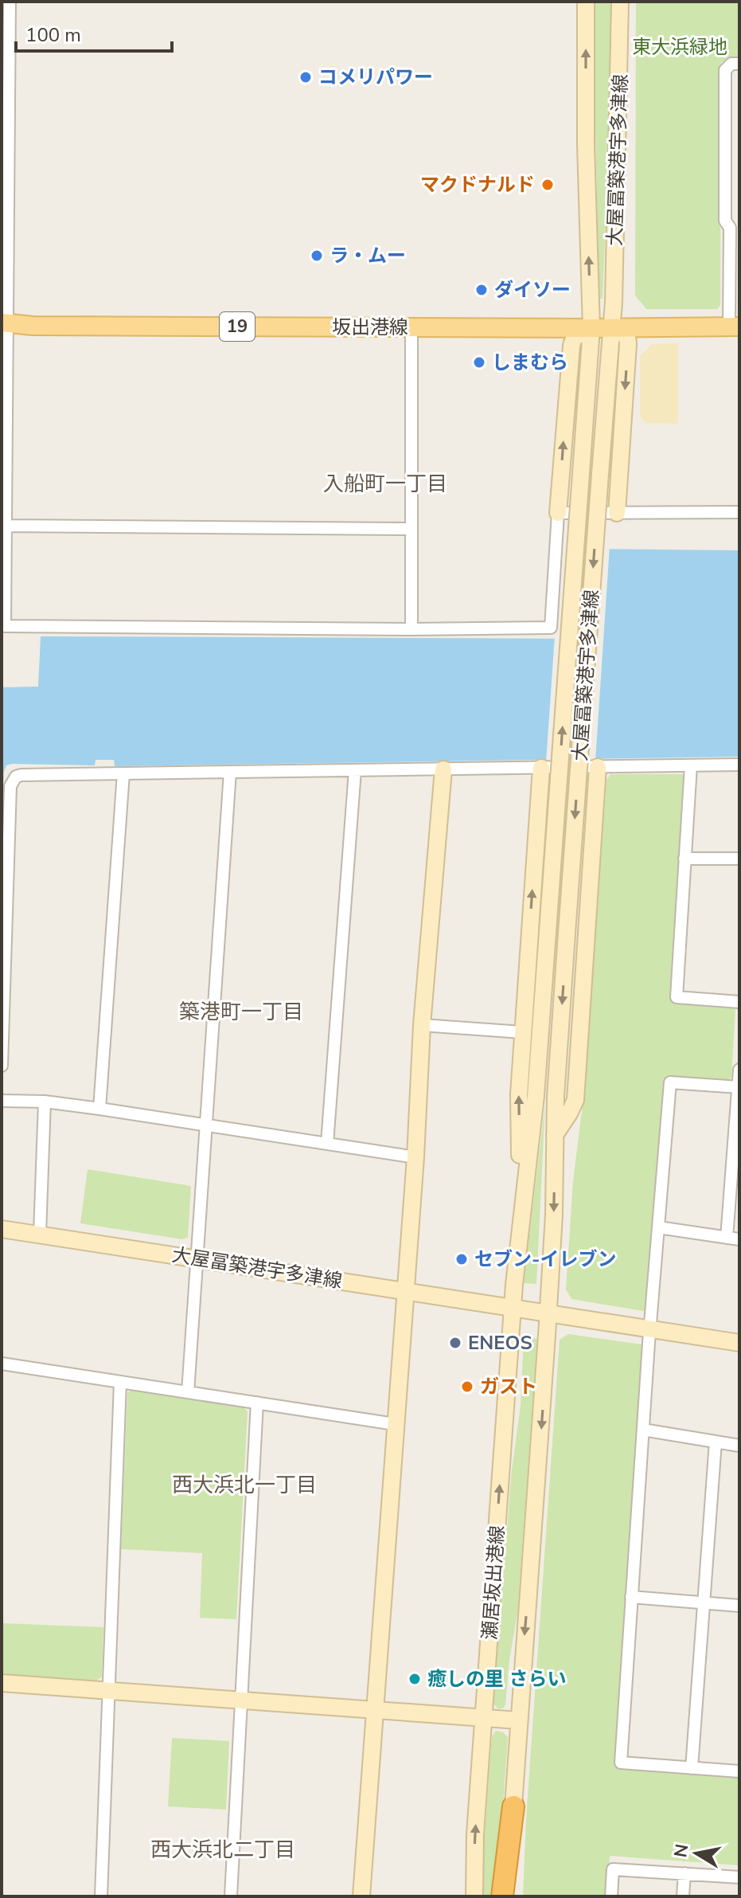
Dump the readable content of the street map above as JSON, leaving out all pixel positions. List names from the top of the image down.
{
  "streets": {
    "main road": [
      "大屋冨築港宇多津線",
      "19",
      "坂出港線",
      "瀬居坂出港線"
    ]
  },
  "crossings": [
    ["大屋冨築港宇多津線", "坂出港線"],
    ["大屋冨築港宇多津線", "瀬居坂出港線"]
  ],
  "districts": [
    "入船町一丁目",
    "築港町一丁目",
    "西大浜北一丁目",
    "西大浜北二丁目"
  ],
  "parks": ["東大浜緑地"],
  "places": [
    "コメリパワー",
    "マクドナルド",
    "ラ・ムー",
    "ダイソー",
    "しまむら",
    "セブン-イレブン",
    "ENEOS",
    "ガスト",
    "癒しの里 さらい"
  ],
  "scale_bar": "100 m",
  "north": "left"
}
